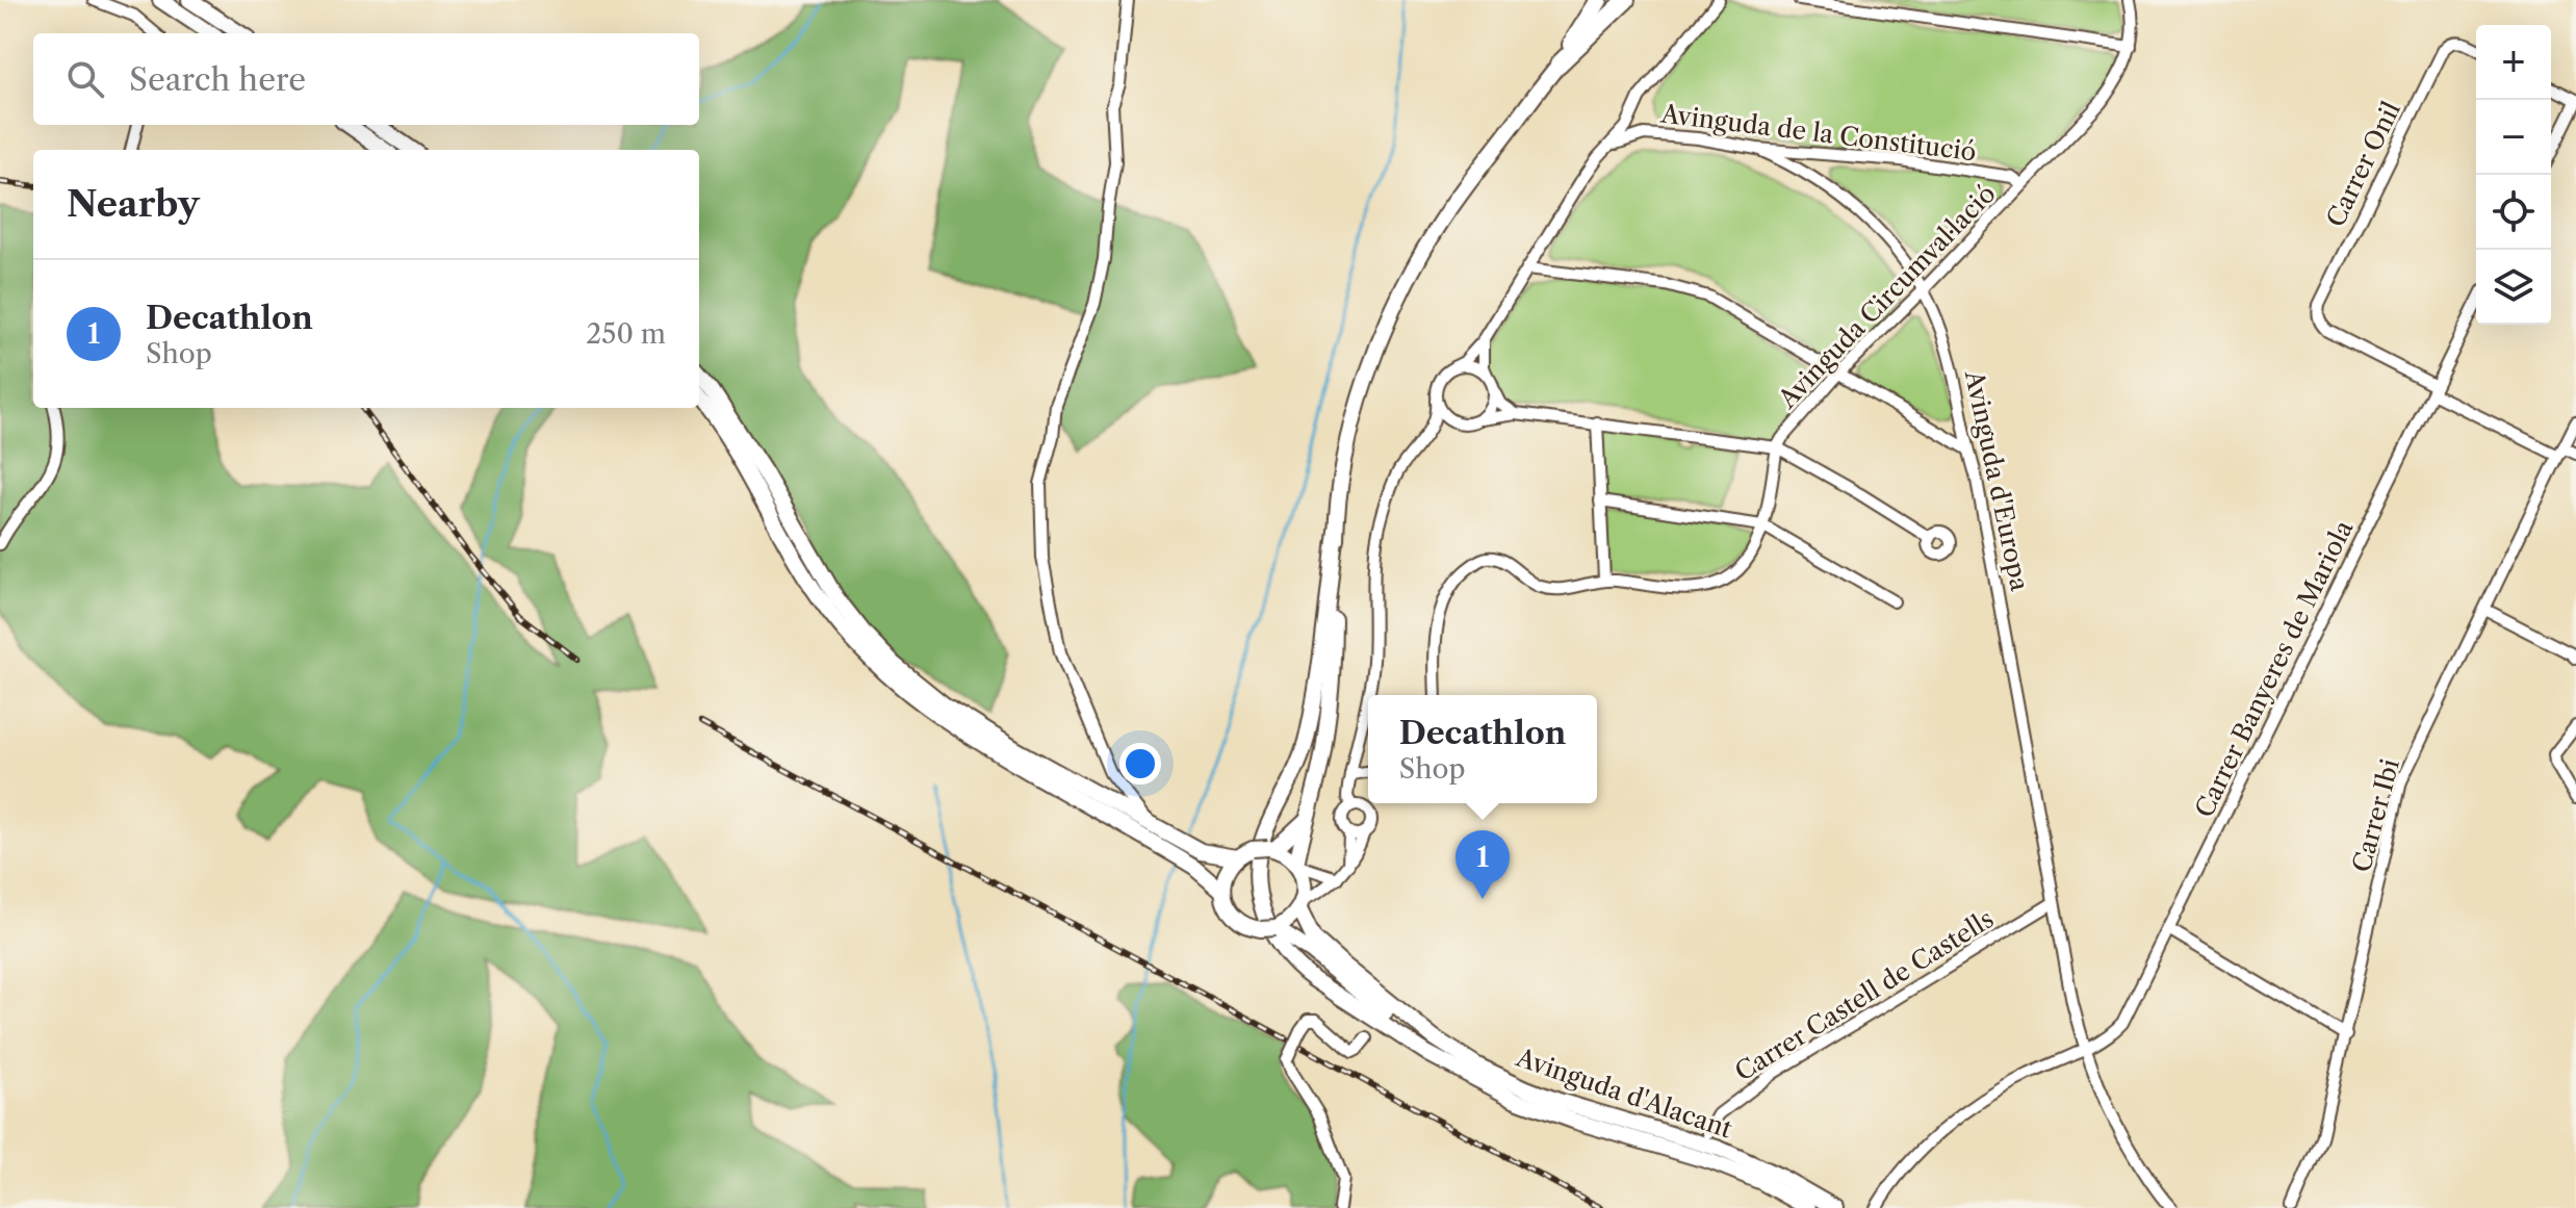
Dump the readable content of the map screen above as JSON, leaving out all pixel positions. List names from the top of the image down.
{
  "streets": {
    "main road": ["Avinguda d'Alacant"],
    "street": [
      "Avinguda de la Constitució",
      "Carrer Onil",
      "Avinguda Circumval·lació",
      "Avinguda d'Europa",
      "Carrer Banyeres de Mariola",
      "Carrer Ibi",
      "Carrer Castell de Castells"
    ]
  },
  "crossings": [
    ["Avinguda de la Constitució", "Avinguda Circumval·lació"],
    ["Avinguda de la Constitució", "Avinguda d'Europa"],
    ["Carrer Onil", "Carrer Banyeres de Mariola"],
    ["Avinguda Circumval·lació", "Avinguda d'Europa"],
    ["Avinguda d'Europa", "Carrer Banyeres de Mariola"],
    ["Avinguda d'Europa", "Carrer Castell de Castells"]
  ],
  "page": {
    "map_buttons": ["+", "−"],
    "search": "Search here",
    "heading": "Nearby",
    "list": [
      {
        "mark": "1",
        "name": "Decathlon",
        "note": "Shop",
        "value": "250 m"
      }
    ],
    "popup": ["Decathlon", "Shop"],
    "pins": "1"
  }
}
